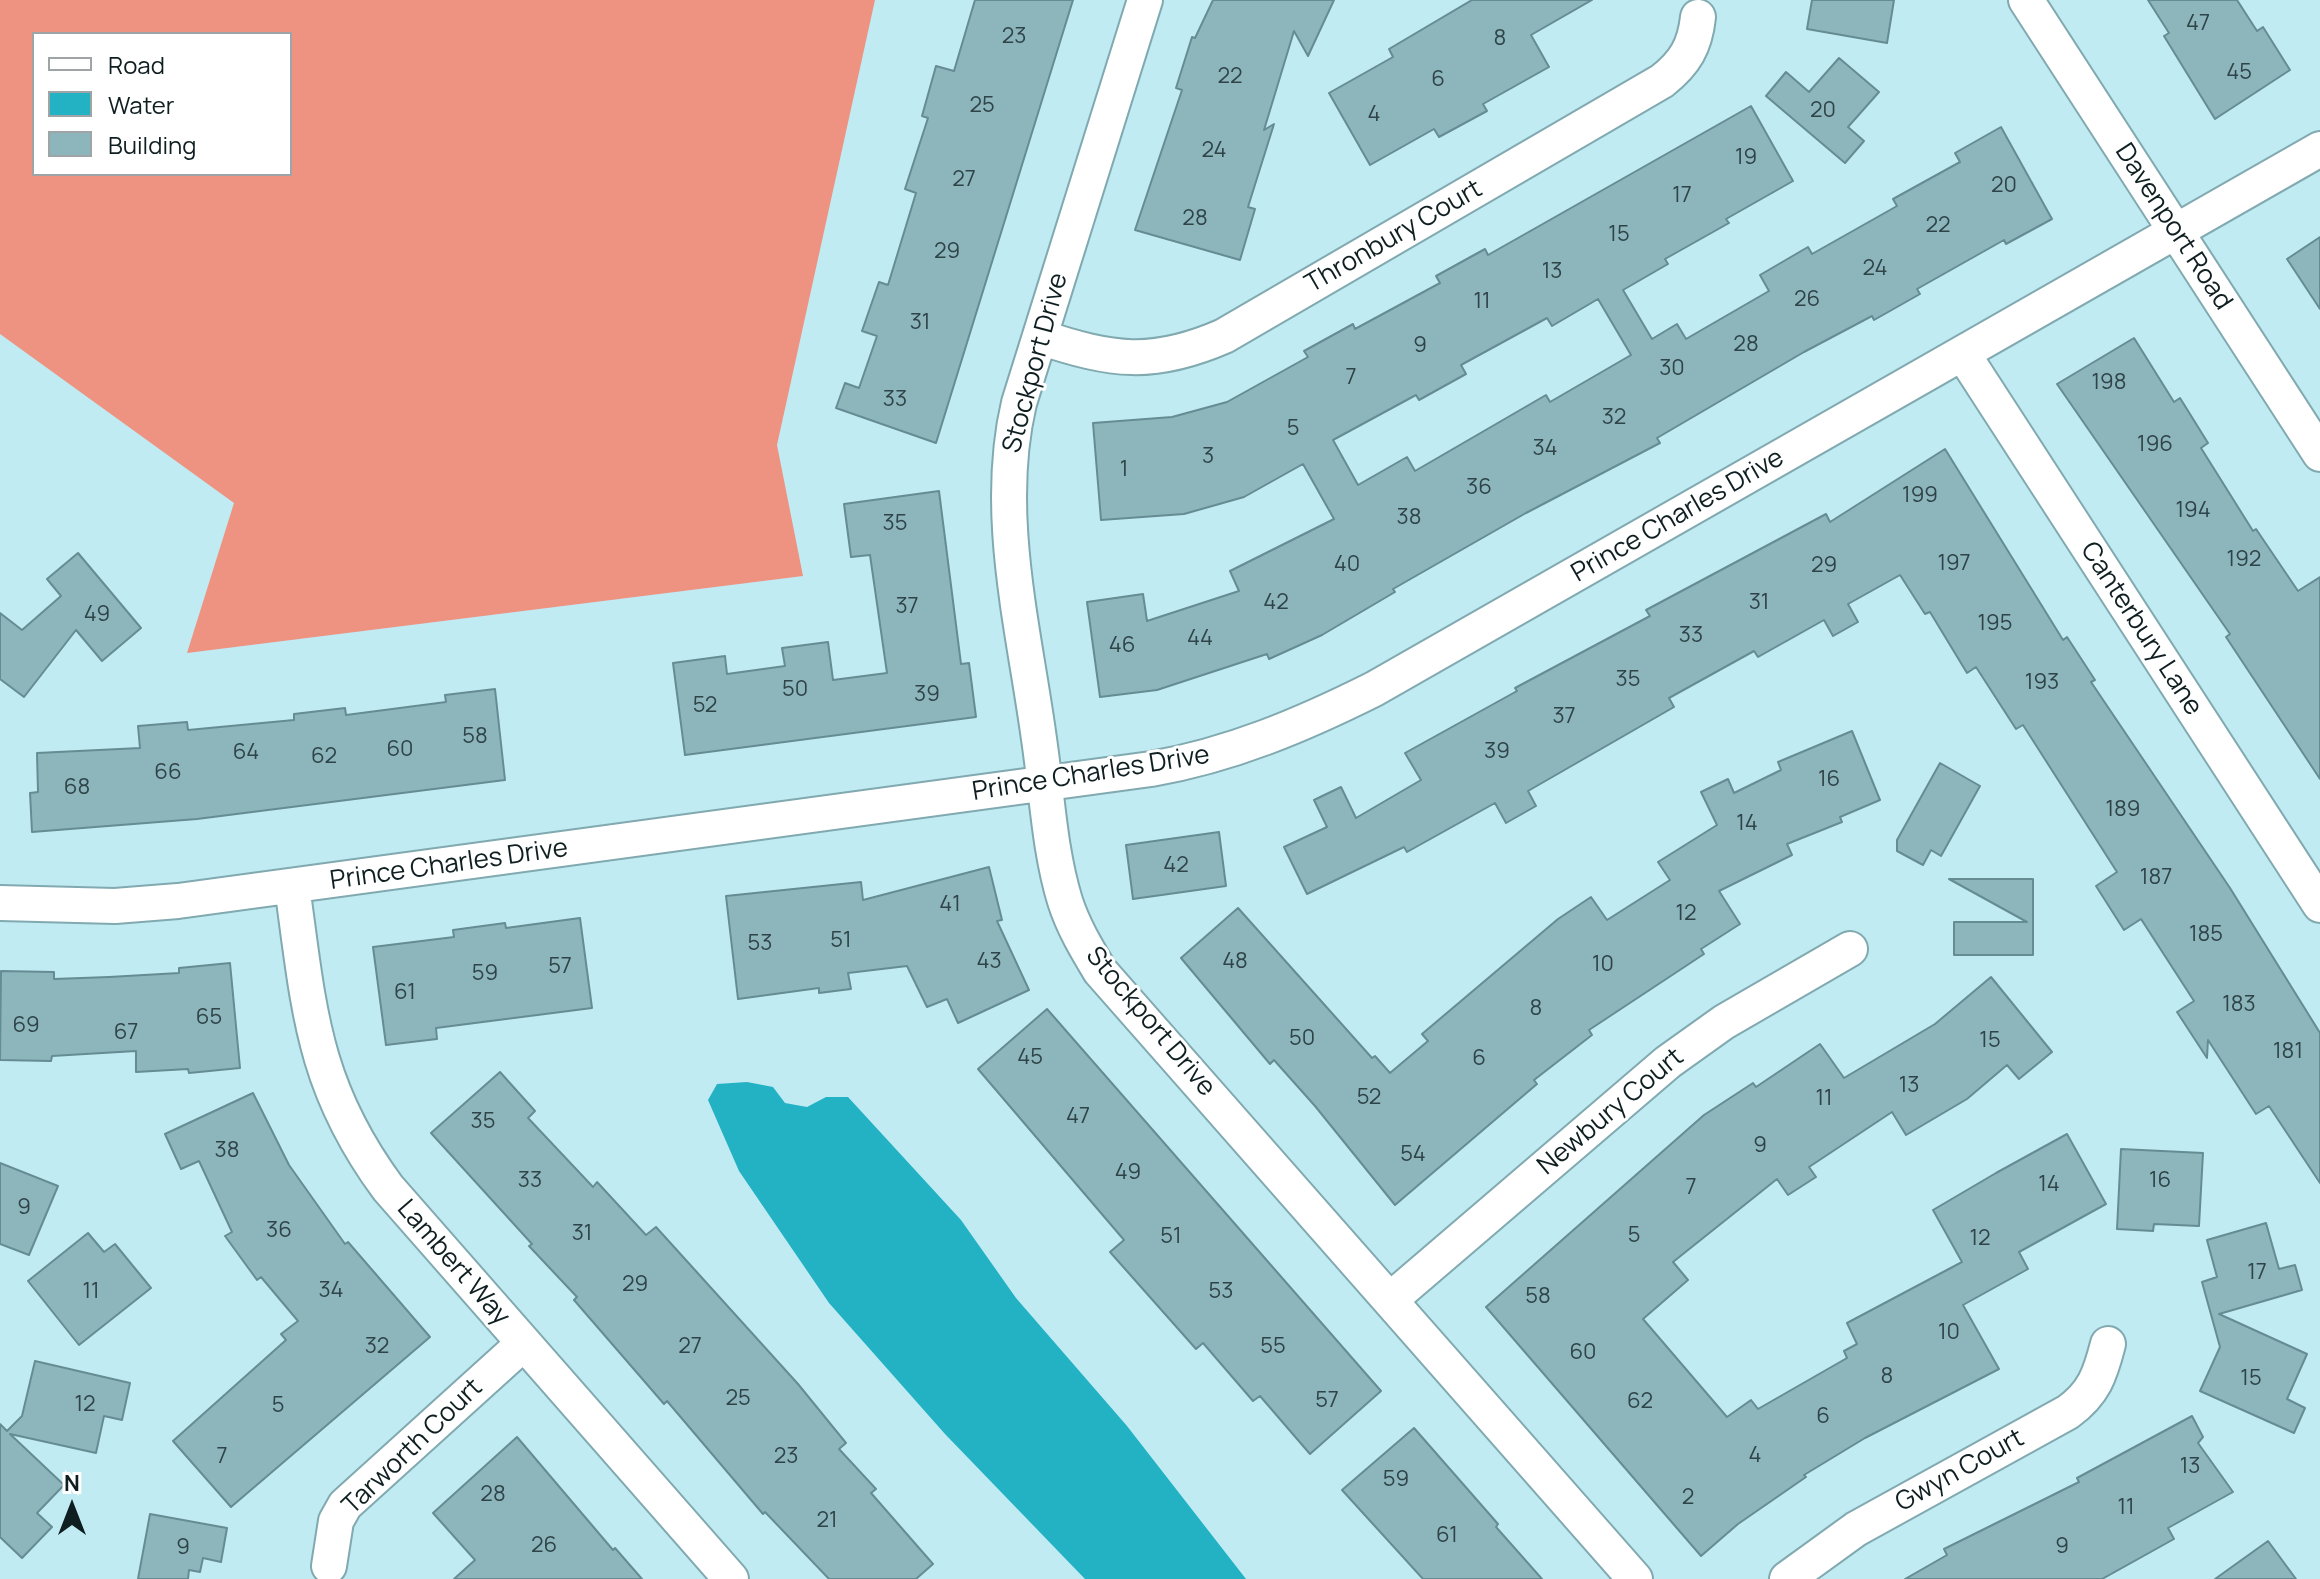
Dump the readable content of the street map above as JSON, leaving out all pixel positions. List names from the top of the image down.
{
  "streets": {
    "street": [
      "Davenport Road",
      "Thronbury Court",
      "Stockport Drive",
      "Prince Charles Drive",
      "Canterbury Lane",
      "Newbury Court",
      "Lambert Way",
      "Tarworth Court",
      "Gwyn Court"
    ]
  },
  "crossings": [
    ["Davenport Road", "Prince Charles Drive"],
    ["Thronbury Court", "Stockport Drive"],
    ["Stockport Drive", "Prince Charles Drive"],
    ["Stockport Drive", "Newbury Court"],
    ["Prince Charles Drive", "Canterbury Lane"],
    ["Prince Charles Drive", "Lambert Way"],
    ["Lambert Way", "Tarworth Court"]
  ],
  "house_numbers": [
    "47",
    "23",
    "8",
    "45",
    "22",
    "6",
    "25",
    "20",
    "4",
    "24",
    "19",
    "27",
    "20",
    "17",
    "28",
    "22",
    "15",
    "29",
    "24",
    "13",
    "26",
    "11",
    "31",
    "28",
    "9",
    "30",
    "7",
    "198",
    "33",
    "32",
    "5",
    "196",
    "34",
    "3",
    "1",
    "36",
    "199",
    "194",
    "38",
    "35",
    "192",
    "197",
    "40",
    "29",
    "42",
    "31",
    "37",
    "49",
    "195",
    "33",
    "44",
    "46",
    "35",
    "193",
    "50",
    "39",
    "52",
    "37",
    "58",
    "60",
    "39",
    "64",
    "62",
    "66",
    "16",
    "68",
    "189",
    "14",
    "42",
    "187",
    "41",
    "12",
    "185",
    "51",
    "53",
    "43",
    "48",
    "10",
    "57",
    "59",
    "61",
    "183",
    "8",
    "65",
    "69",
    "67",
    "50",
    "15",
    "181",
    "45",
    "6",
    "13",
    "52",
    "11",
    "47",
    "35",
    "9",
    "38",
    "54",
    "49",
    "33",
    "16",
    "14",
    "7",
    "9",
    "36",
    "31",
    "5",
    "51",
    "12",
    "17",
    "29",
    "34",
    "11",
    "53",
    "58",
    "10",
    "32",
    "27",
    "55",
    "60",
    "8",
    "15",
    "25",
    "57",
    "62",
    "12",
    "5",
    "6",
    "4",
    "7",
    "23",
    "13",
    "59",
    "28",
    "2",
    "11",
    "21",
    "61",
    "26",
    "9",
    "9"
  ],
  "legend": ["Road", "Water", "Building"],
  "north": "top"
}
